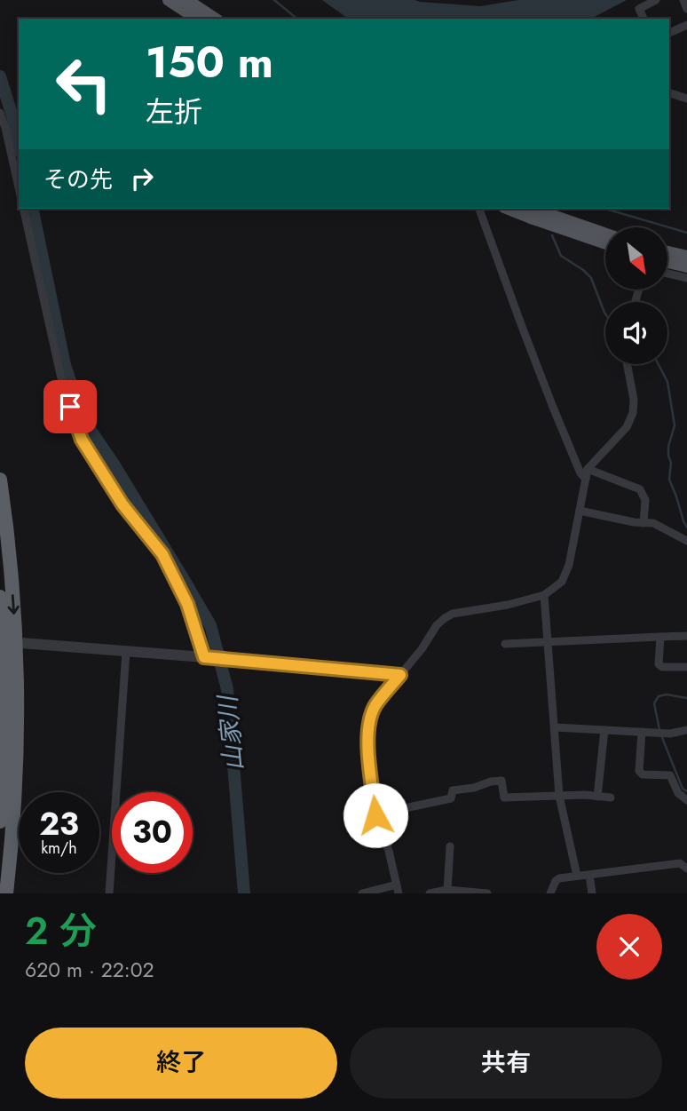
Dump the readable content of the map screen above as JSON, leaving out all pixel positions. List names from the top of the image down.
{
  "water": ["山家川"],
  "north": "bottom right",
  "page": {
    "turn": ["150 m", "左折"],
    "then": "その先",
    "speed": "23 km/h",
    "limit": "30",
    "heading": ["2 分", "620 m · 22:02"],
    "buttons": ["終了", "共有"]
  }
}
